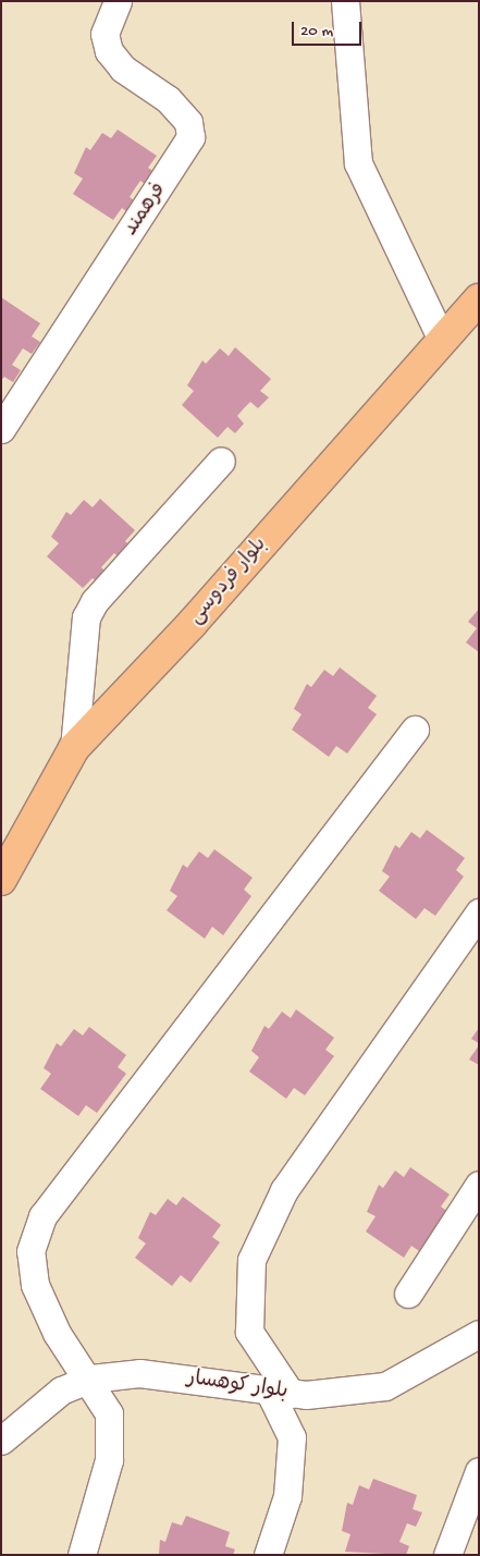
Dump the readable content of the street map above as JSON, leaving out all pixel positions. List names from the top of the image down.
{
  "streets": {
    "main road": ["بلوار فردوسی"],
    "street": ["فرهمند", "بلوار کوهسار"]
  },
  "scale_bar": "20 m"
}
